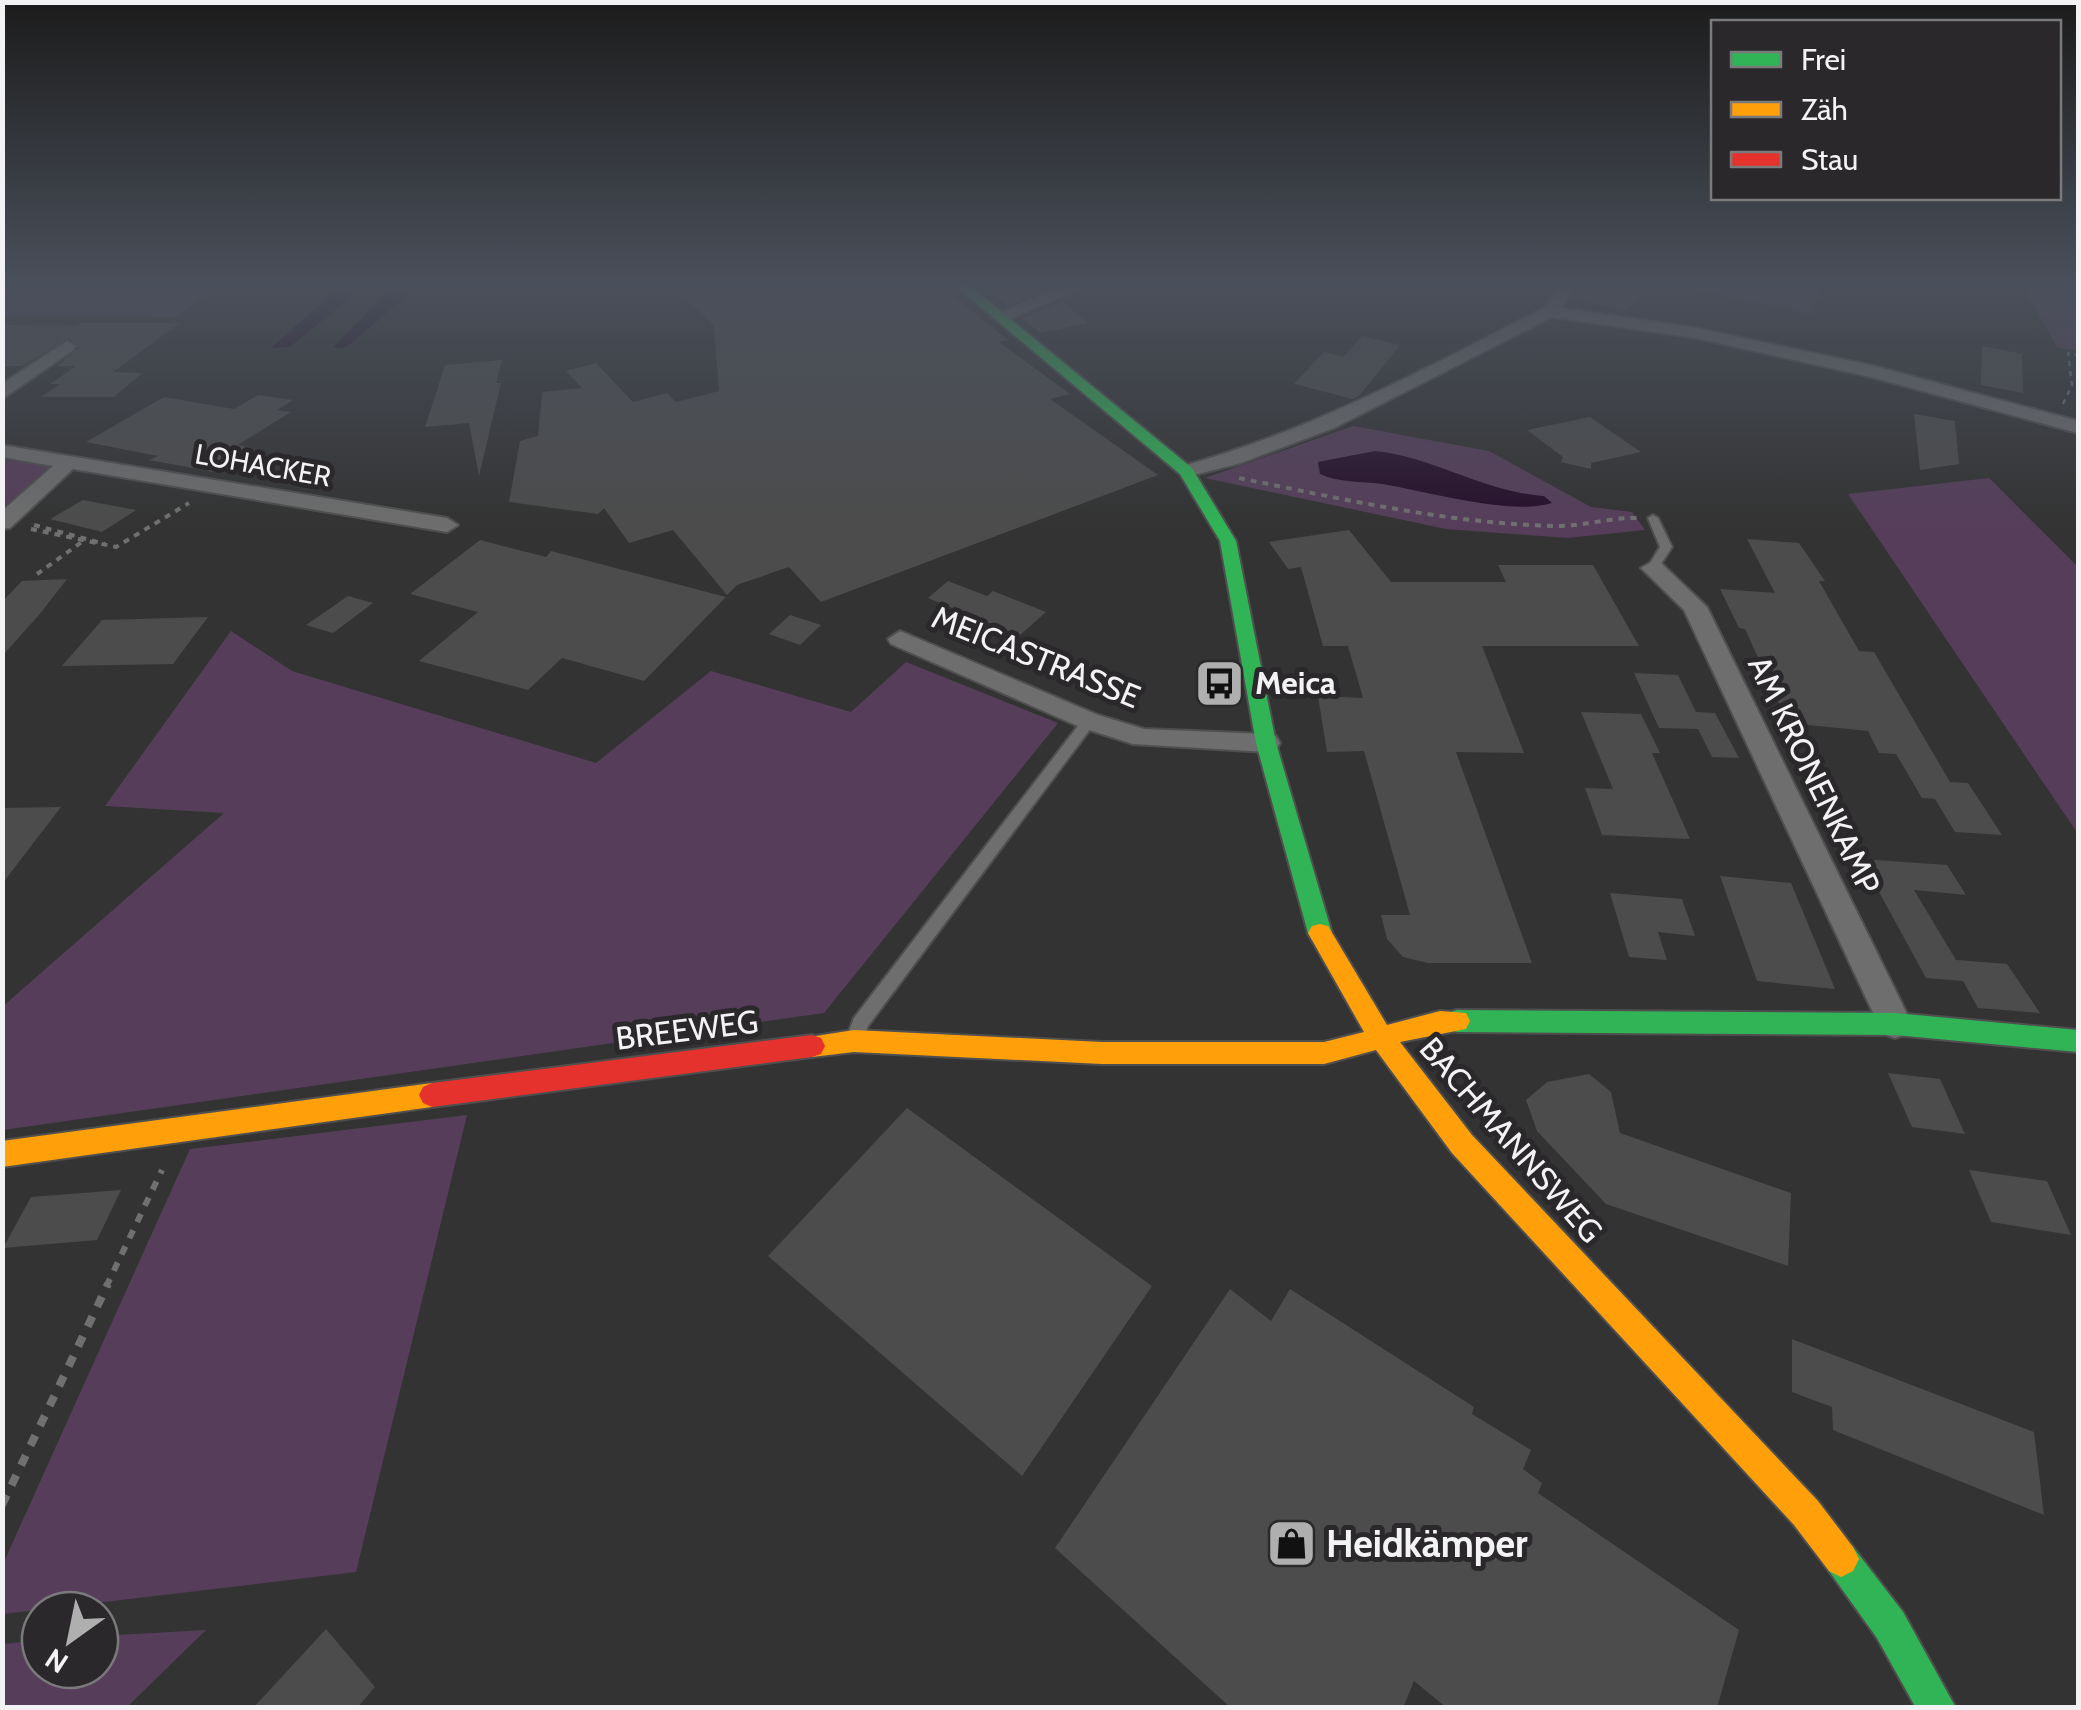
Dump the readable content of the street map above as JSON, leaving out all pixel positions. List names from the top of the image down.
{
  "streets": {
    "street": [
      "LOHACKER",
      "MEICASTRASSE",
      "AM KRONENKAMP",
      "BREEWEG",
      "BACHMANNSWEG"
    ]
  },
  "crossings": [
    ["MEICASTRASSE", "BACHMANNSWEG"],
    ["BREEWEG", "BACHMANNSWEG"]
  ],
  "places": {
    "bus stop": ["Meica"],
    "shop": ["Heidkämper"]
  },
  "legend": ["Frei", "Zäh", "Stau"],
  "north": "bottom left"
}
